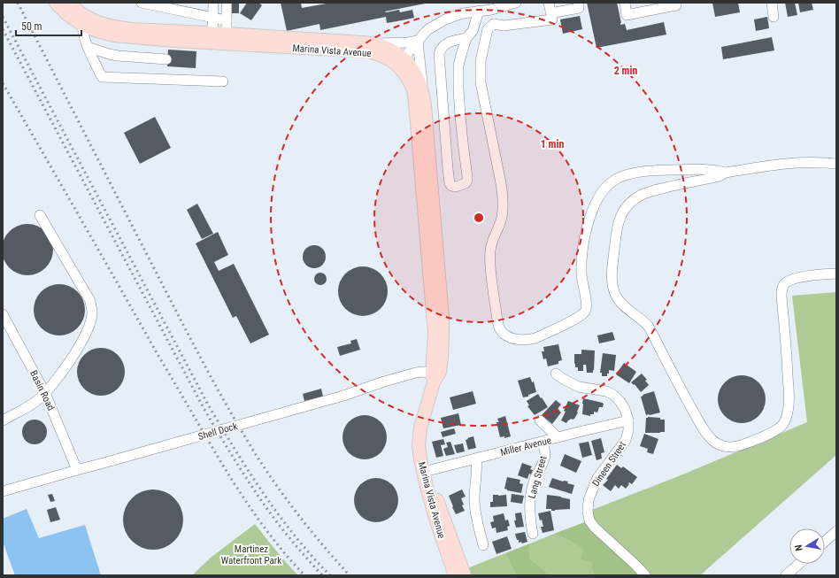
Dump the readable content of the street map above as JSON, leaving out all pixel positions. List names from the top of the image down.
{
  "streets": {
    "main road": ["Marina Vista Avenue"],
    "street": [
      "Basin Road",
      "Shell Dock",
      "Miller Avenue",
      "Dineen Street",
      "Lang Street"
    ]
  },
  "crossings": [
    ["Marina Vista Avenue", "Shell Dock"],
    ["Marina Vista Avenue", "Miller Avenue"],
    ["Basin Road", "Shell Dock"],
    ["Miller Avenue", "Dineen Street"],
    ["Miller Avenue", "Lang Street"]
  ],
  "parks": ["Martinez Waterfront Park"],
  "scale_bar": "50 m",
  "north": "left",
  "rings": ["2 min", "1 min"]
}
